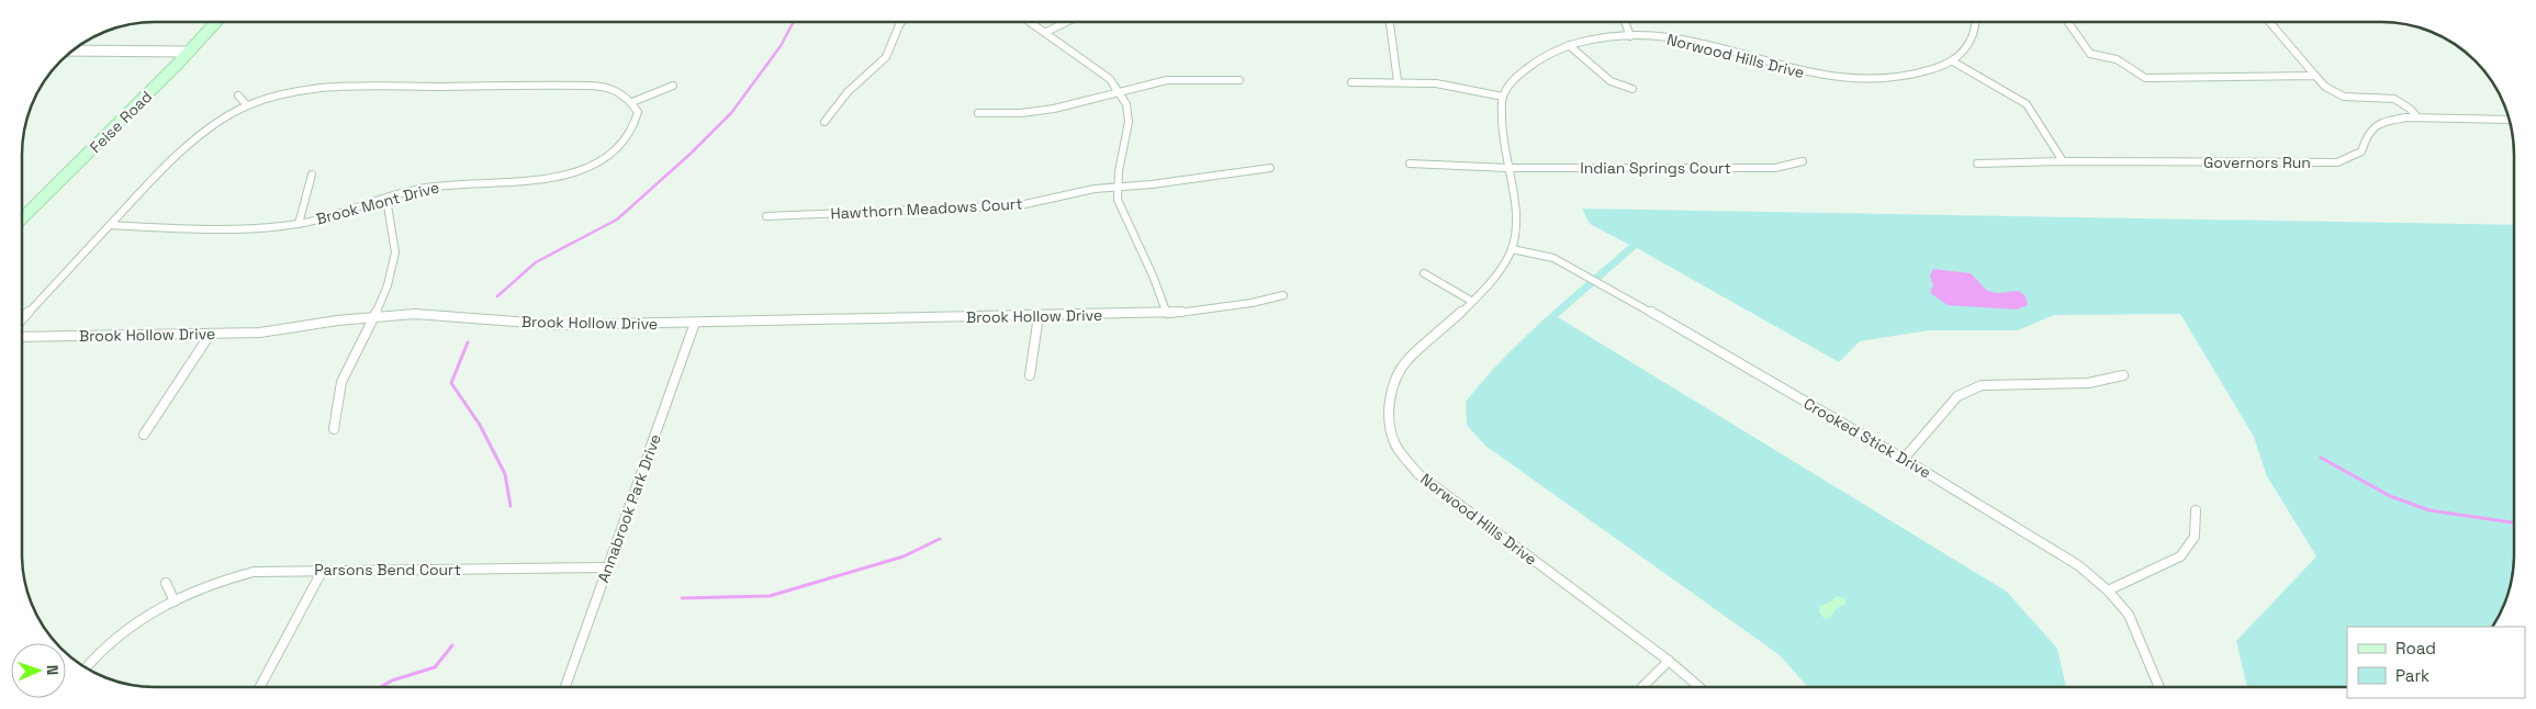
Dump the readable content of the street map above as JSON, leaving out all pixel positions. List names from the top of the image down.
{
  "streets": {
    "main road": ["Feise Road"],
    "street": [
      "Norwood Hills Drive",
      "Governors Run",
      "Indian Springs Court",
      "Brook Mont Drive",
      "Hawthorn Meadows Court",
      "Brook Hollow Drive",
      "Crooked Stick Drive",
      "Annabrook Park Drive",
      "Parsons Bend Court"
    ]
  },
  "crossings": [
    ["Norwood Hills Drive", "Indian Springs Court"],
    ["Norwood Hills Drive", "Crooked Stick Drive"],
    ["Brook Hollow Drive", "Annabrook Park Drive"],
    ["Annabrook Park Drive", "Parsons Bend Court"]
  ],
  "legend": ["Road", "Park"],
  "north": "right"
}
